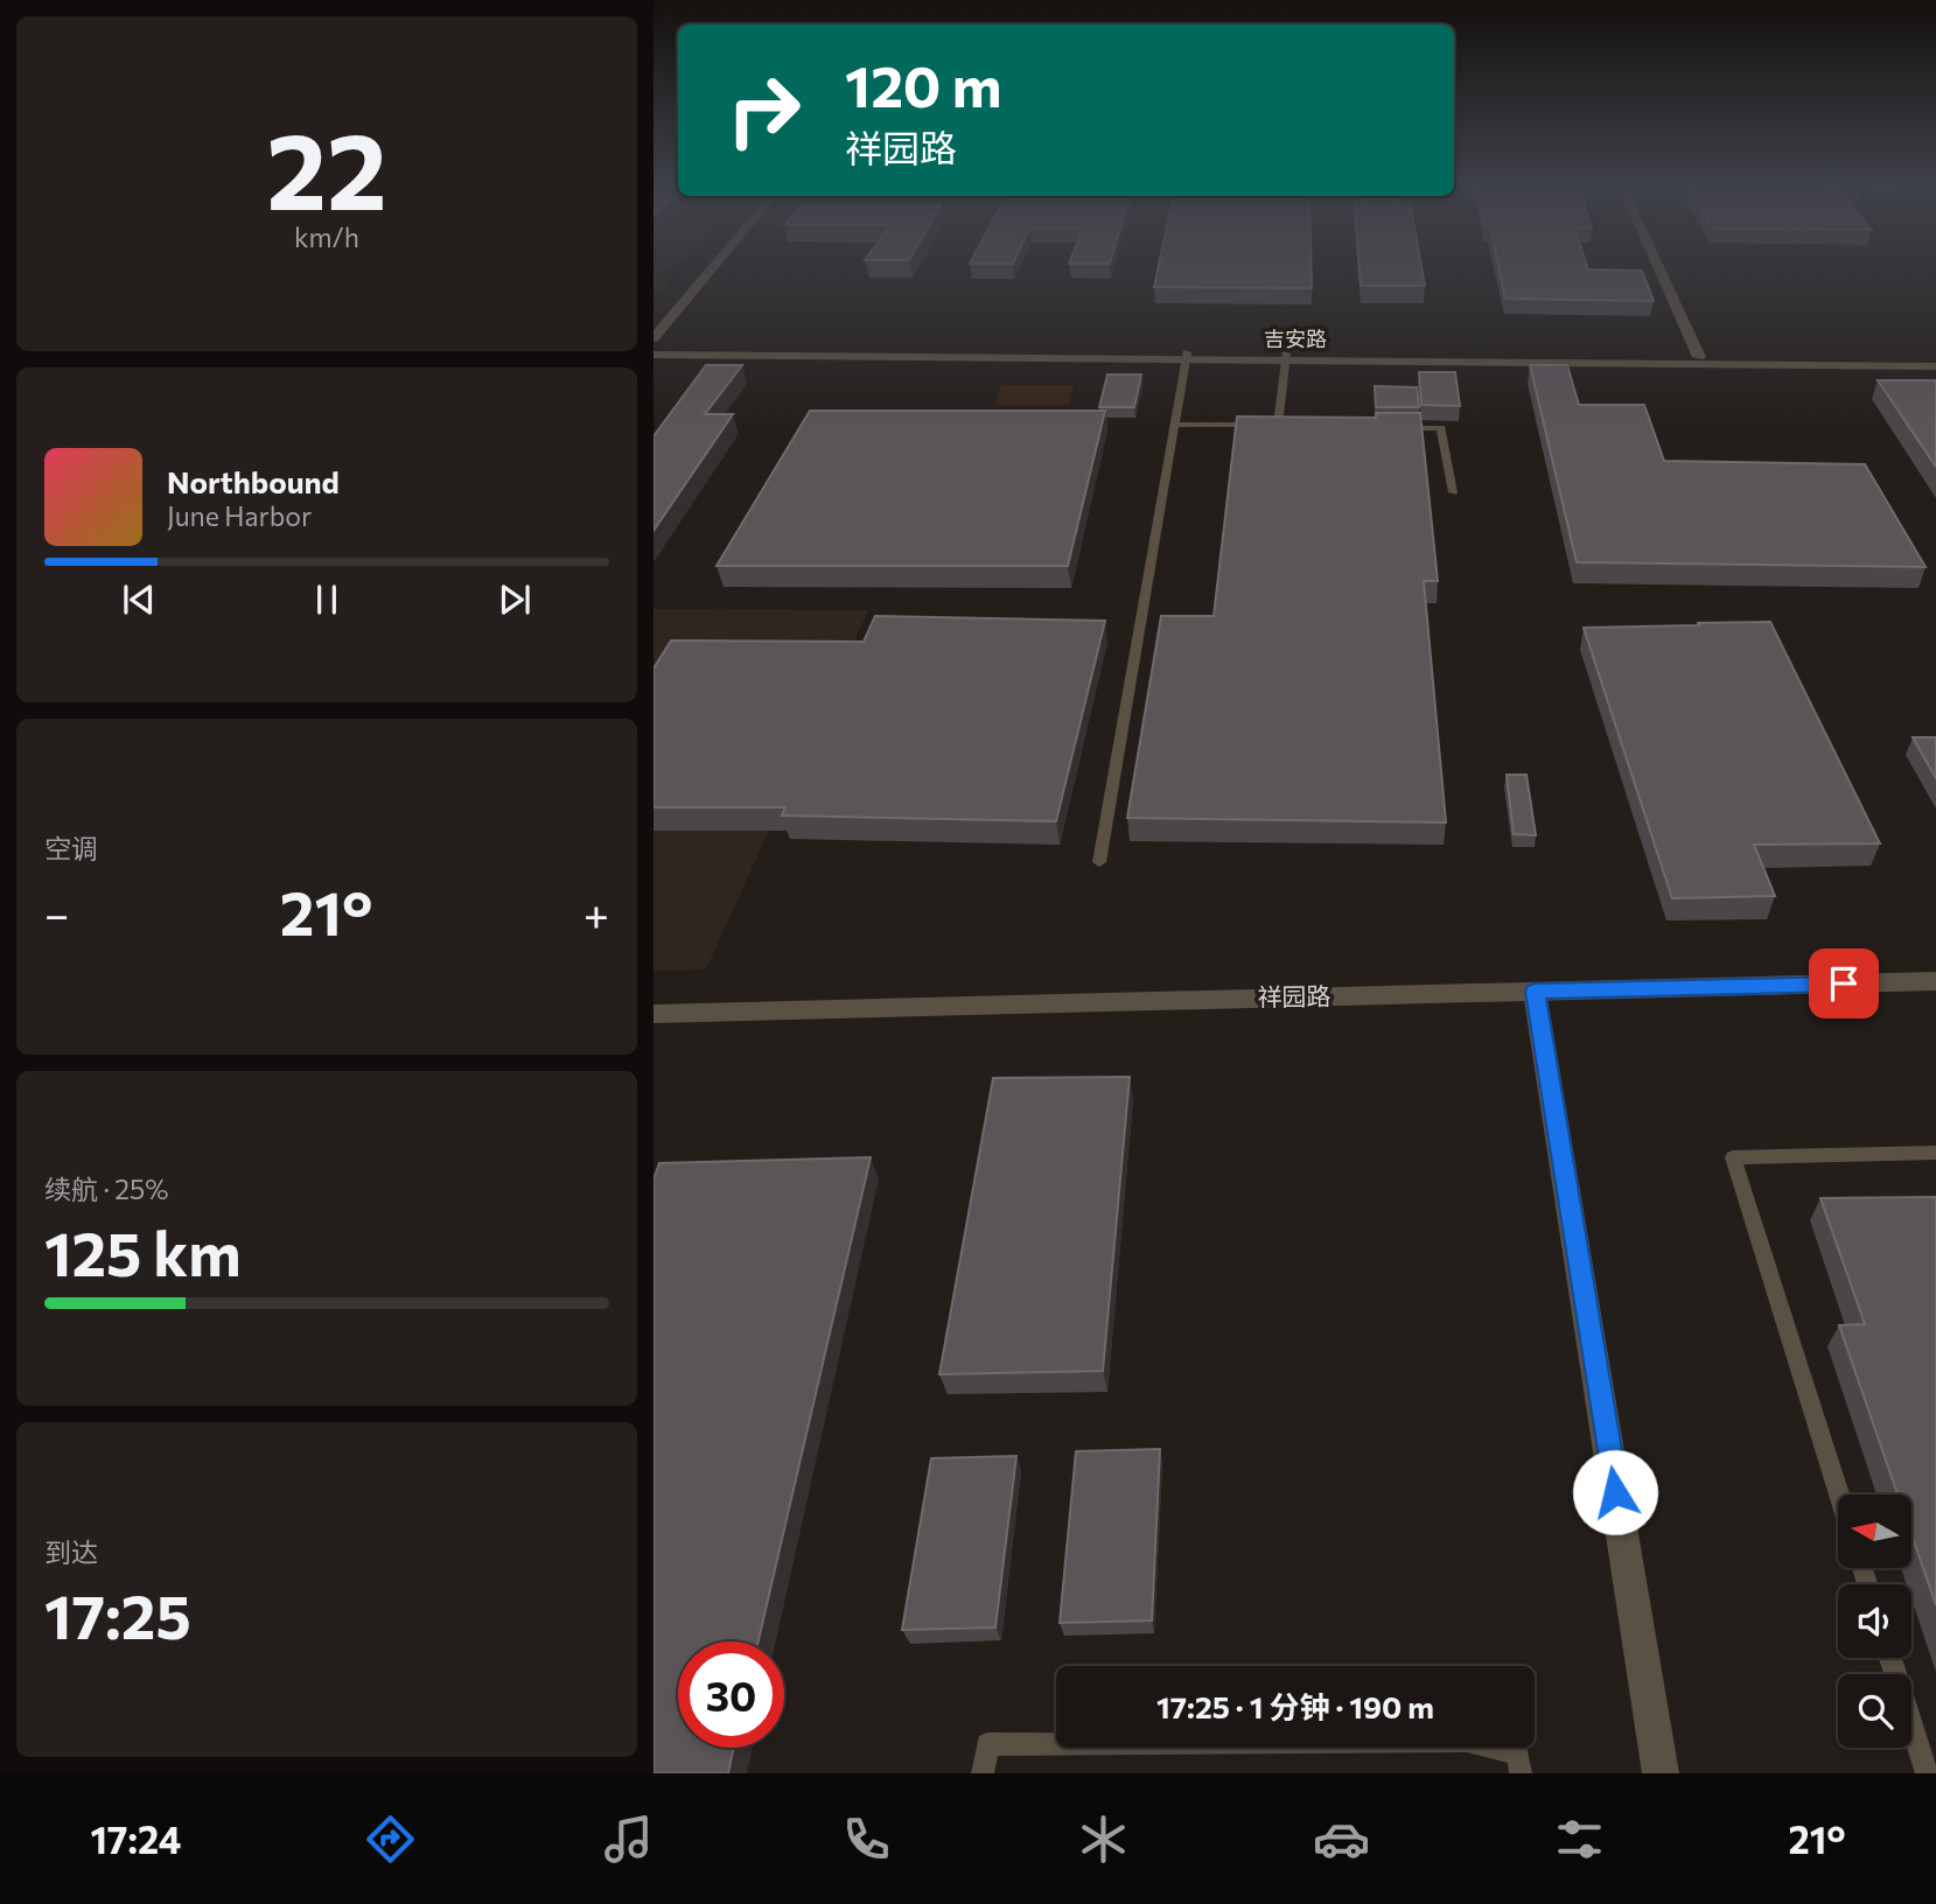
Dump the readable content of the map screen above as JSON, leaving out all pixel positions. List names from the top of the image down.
{
  "streets": {
    "street": ["吉安路", "祥园路"]
  },
  "north": "left",
  "page": {
    "tile": [
      ["22", "km/h"],
      "空调",
      ["续航 · 25%", "125 km"],
      ["到达", "17:25"]
    ],
    "turn": ["120 m", "祥园路"],
    "song": ["Northbound", "June Harbor"],
    "heat": ["−", "21°", "+"],
    "limit": "30",
    "trip": "17:25 · 1 分钟 · 190 m",
    "tabs": ["17:24", "21°"]
  }
}
